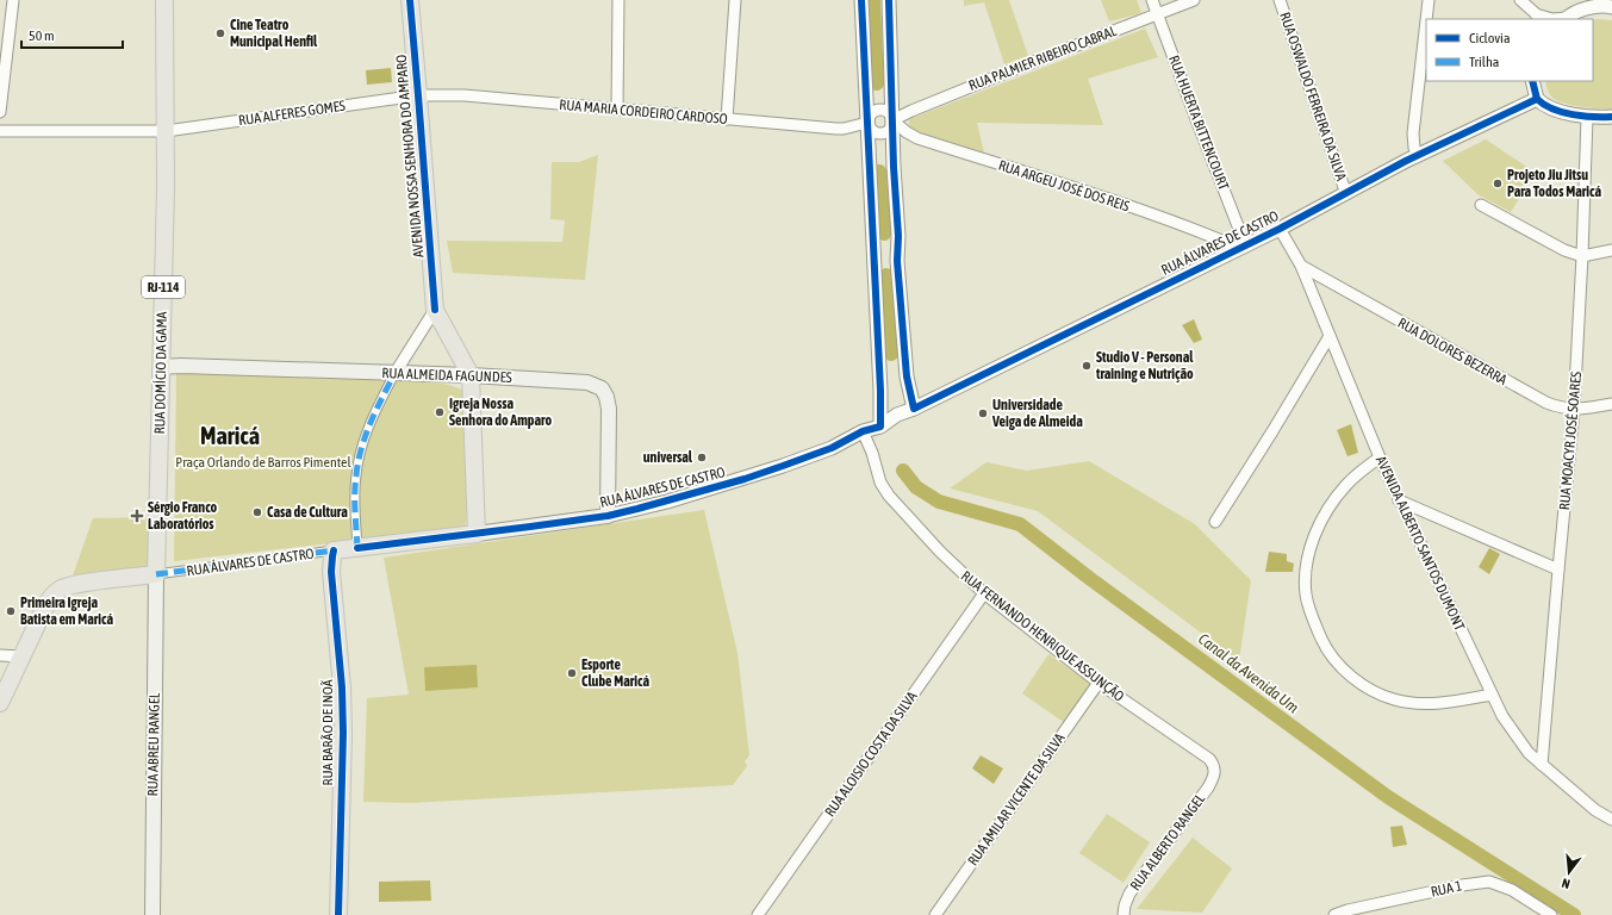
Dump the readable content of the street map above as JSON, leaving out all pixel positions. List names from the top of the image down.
{
  "streets": {
    "main road": [
      "AVENIDA NOSSA SENHORA DO AMPARO",
      "RUA ÁLVARES DE CASTRO",
      "RJ-114",
      "RUA DOMÍCIO DA GAMA",
      "RUA ALMEIDA FAGUNDES",
      "RUA BARÃO DE INOÃ",
      "RUA ABREU RANGEL"
    ],
    "street": [
      "RUA PALMIER RIBEIRO CABRAL",
      "RUA OSWALDO FERREIRA DA SILVA",
      "RUA MARIA CORDEIRO CARDOSO",
      "RUA ALFERES GOMES",
      "RUA HUERTA BITTENCOURT",
      "RUA ARGEU JOSÉ DOS REIS",
      "RUA DOLORES BEZERRA",
      "RUA MOACYR JOSÉ SOARES",
      "AVENIDA ALBERTO SANTOS DUMONT",
      "RUA FERNANDO HENRIQUE ASSUNÇÃO",
      "RUA ALOISIO COSTA DA SILVA",
      "RUA AMILAR VICENTE DA SILVA",
      "RUA ALBERTO RANGEL",
      "RUA 1"
    ]
  },
  "crossings": [
    ["RUA PALMIER RIBEIRO CABRAL", "RUA MARIA CORDEIRO CARDOSO"],
    ["RUA PALMIER RIBEIRO CABRAL", "RUA HUERTA BITTENCOURT"],
    ["RUA PALMIER RIBEIRO CABRAL", "RUA ARGEU JOSÉ DOS REIS"],
    ["RUA OSWALDO FERREIRA DA SILVA", "RUA ÁLVARES DE CASTRO"],
    ["RUA MARIA CORDEIRO CARDOSO", "RUA ALFERES GOMES"],
    ["RUA MARIA CORDEIRO CARDOSO", "AVENIDA NOSSA SENHORA DO AMPARO"],
    ["RUA MARIA CORDEIRO CARDOSO", "RUA ARGEU JOSÉ DOS REIS"],
    ["RUA ALFERES GOMES", "AVENIDA NOSSA SENHORA DO AMPARO"],
    ["RUA ALFERES GOMES", "RUA DOMÍCIO DA GAMA"],
    ["RUA HUERTA BITTENCOURT", "RUA ARGEU JOSÉ DOS REIS"],
    ["RUA HUERTA BITTENCOURT", "RUA ÁLVARES DE CASTRO"],
    ["AVENIDA NOSSA SENHORA DO AMPARO", "RUA ALMEIDA FAGUNDES"],
    ["RUA ARGEU JOSÉ DOS REIS", "RUA ÁLVARES DE CASTRO"],
    ["RUA ÁLVARES DE CASTRO", "RUA DOMÍCIO DA GAMA"],
    ["RUA ÁLVARES DE CASTRO", "RUA ALMEIDA FAGUNDES"],
    ["RUA ÁLVARES DE CASTRO", "AVENIDA ALBERTO SANTOS DUMONT"],
    ["RUA ÁLVARES DE CASTRO", "RUA FERNANDO HENRIQUE ASSUNÇÃO"],
    ["RUA ÁLVARES DE CASTRO", "RUA BARÃO DE INOÃ"],
    ["RUA ÁLVARES DE CASTRO", "RUA ABREU RANGEL"],
    ["RUA DOLORES BEZERRA", "RUA MOACYR JOSÉ SOARES"],
    ["RUA DOLORES BEZERRA", "AVENIDA ALBERTO SANTOS DUMONT"],
    ["RUA DOMÍCIO DA GAMA", "RUA ALMEIDA FAGUNDES"],
    ["RUA DOMÍCIO DA GAMA", "RUA ABREU RANGEL"],
    ["RUA MOACYR JOSÉ SOARES", "AVENIDA ALBERTO SANTOS DUMONT"],
    ["RUA FERNANDO HENRIQUE ASSUNÇÃO", "RUA ALOISIO COSTA DA SILVA"],
    ["RUA FERNANDO HENRIQUE ASSUNÇÃO", "RUA AMILAR VICENTE DA SILVA"],
    ["RUA FERNANDO HENRIQUE ASSUNÇÃO", "RUA ALBERTO RANGEL"]
  ],
  "districts": ["Maricá"],
  "water": ["Canal da Avenida Um"],
  "parks": ["Praça Orlando de Barros Pimentel"],
  "places": {
    "other": [
      "Cine Teatro Municipal Henfil",
      "Projeto Jiu Jitsu Para Todos Maricá",
      "Studio V - Personal training e Nutrição",
      "Igreja Nossa Senhora do Amparo",
      "Universidade Veiga de Almeida",
      "universal",
      "Casa de Cultura",
      "Primeira Igreja Batista em Maricá",
      "Esporte Clube Maricá"
    ],
    "health": ["Sérgio Franco Laboratórios"]
  },
  "legend": ["Ciclovia", "Trilha"],
  "scale_bar": "50 m",
  "north": "bottom"
}
